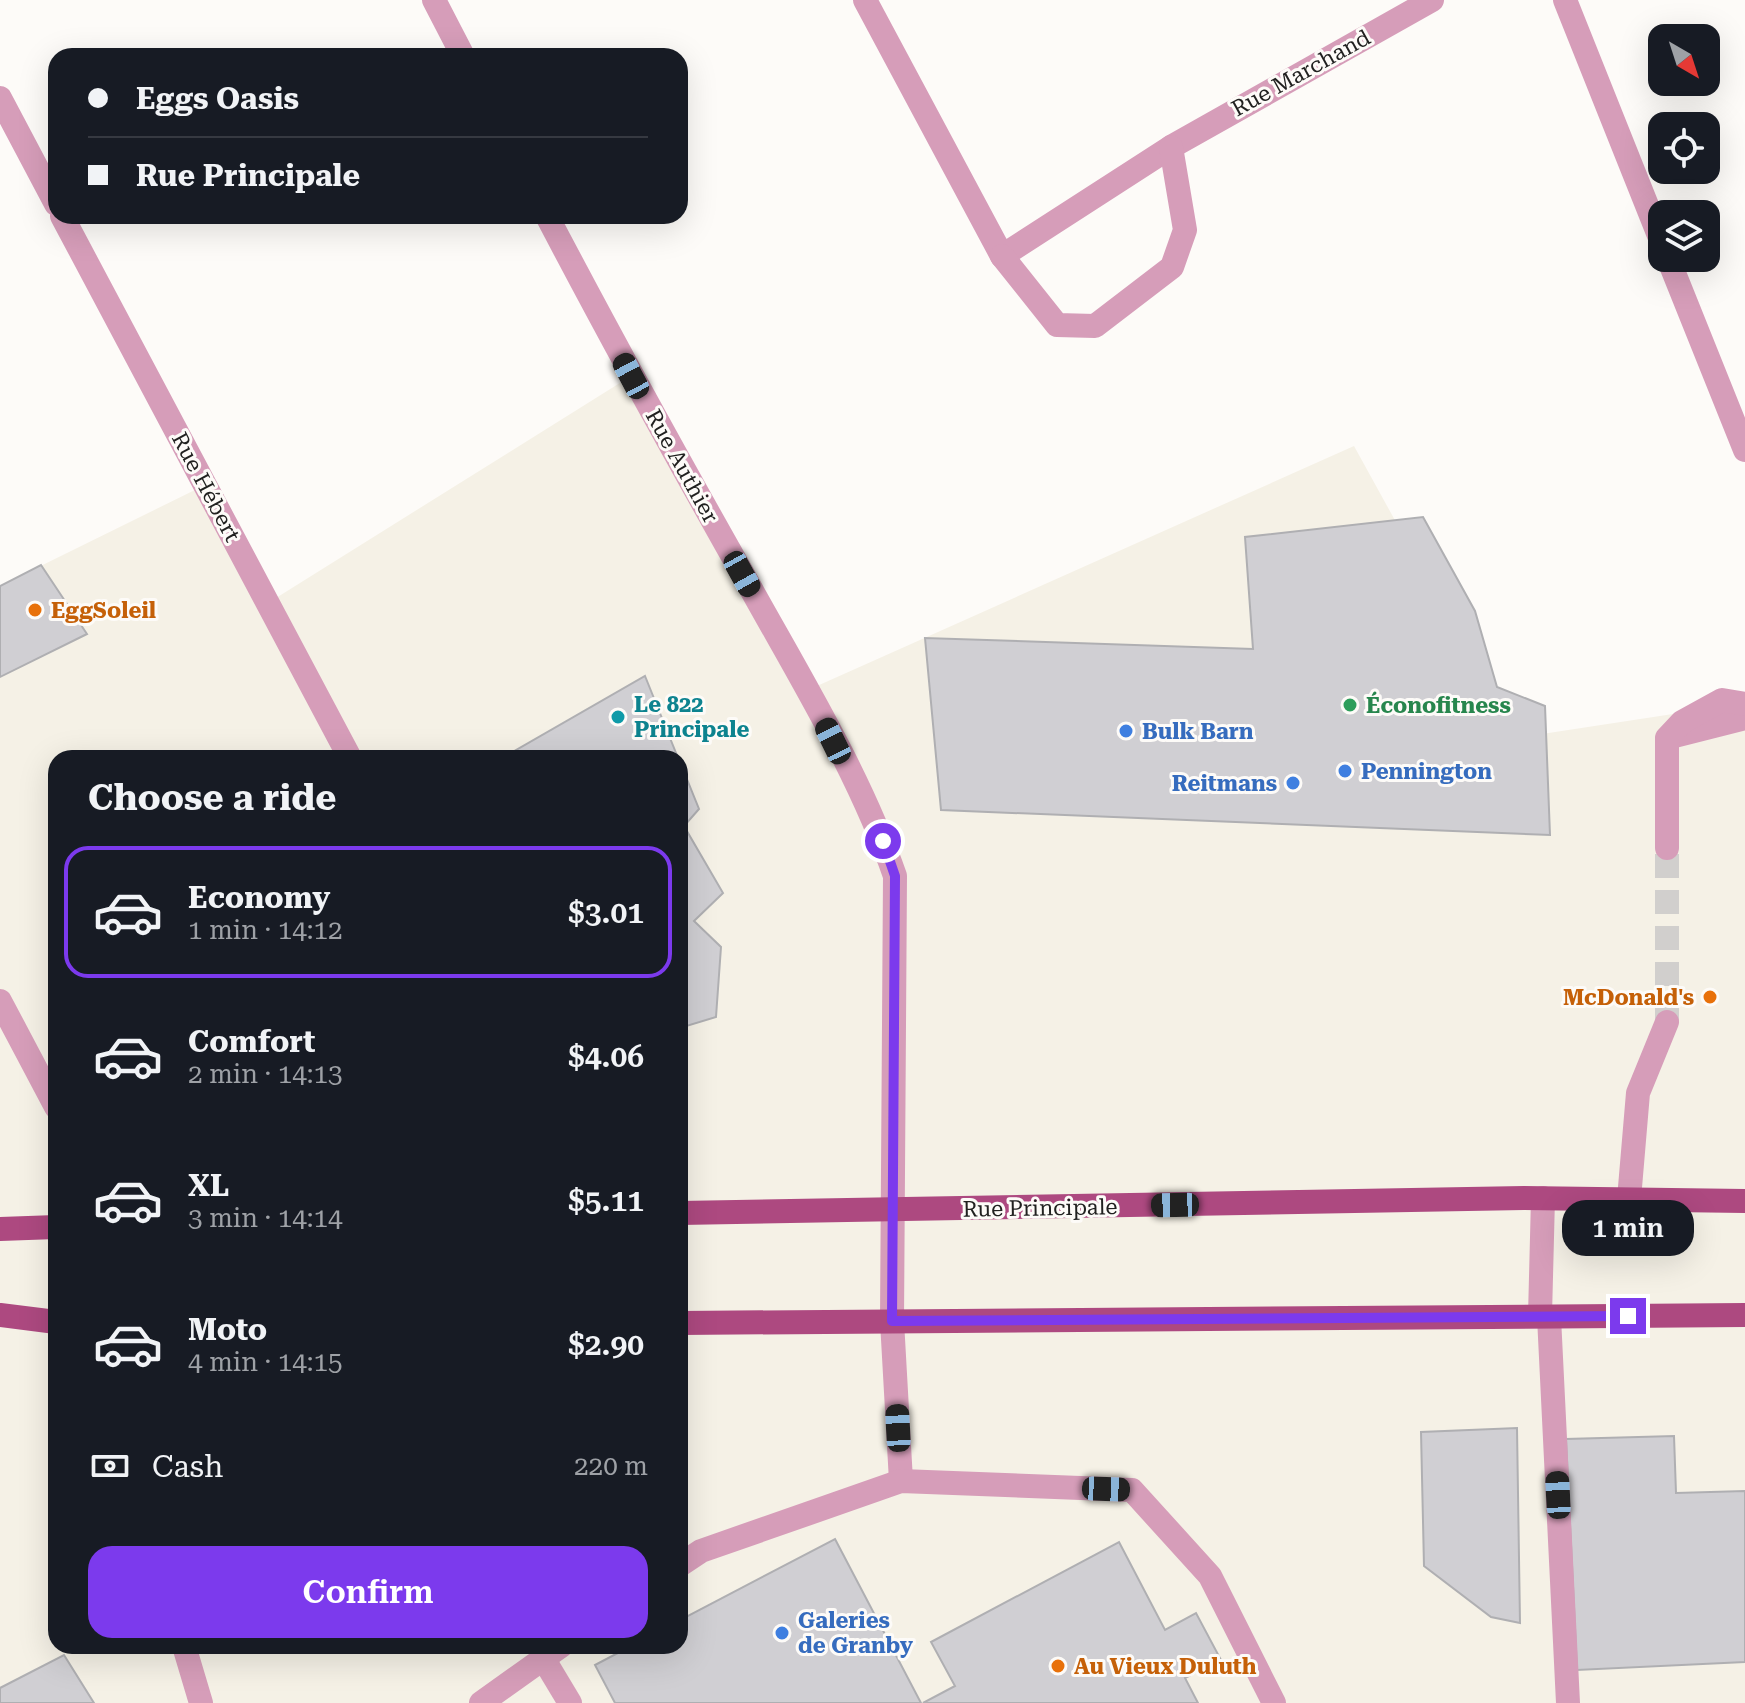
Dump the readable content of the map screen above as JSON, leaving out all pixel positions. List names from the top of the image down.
{
  "streets": {
    "main road": ["Rue Principale"],
    "street": ["Rue Marchand", "Rue Authier", "Rue Hébert"]
  },
  "crossings": [
    ["Rue Authier", "Rue Principale"]
  ],
  "places": [
    "EggSoleil",
    "Éconofitness",
    "Le 822 Principale",
    "Bulk Barn",
    "Pennington",
    "Reitmans",
    "McDonald's",
    "Galeries de Granby",
    "Au Vieux Duluth"
  ],
  "north": "bottom right",
  "page": {
    "banner": ["Eggs Oasis", "Rue Principale"],
    "heading": "Choose a ride",
    "list": [
      {
        "name": "Economy",
        "note": "1 min · 14:12",
        "value": "$3.01"
      },
      {
        "name": "Comfort",
        "note": "2 min · 14:13",
        "value": "$4.06"
      },
      {
        "name": "XL",
        "note": "3 min · 14:14",
        "value": "$5.11"
      },
      {
        "name": "Moto",
        "note": "4 min · 14:15",
        "value": "$2.90"
      }
    ],
    "bubble": "1 min",
    "pay": ["Cash", "220 m"],
    "buttons": "Confirm"
  }
}
